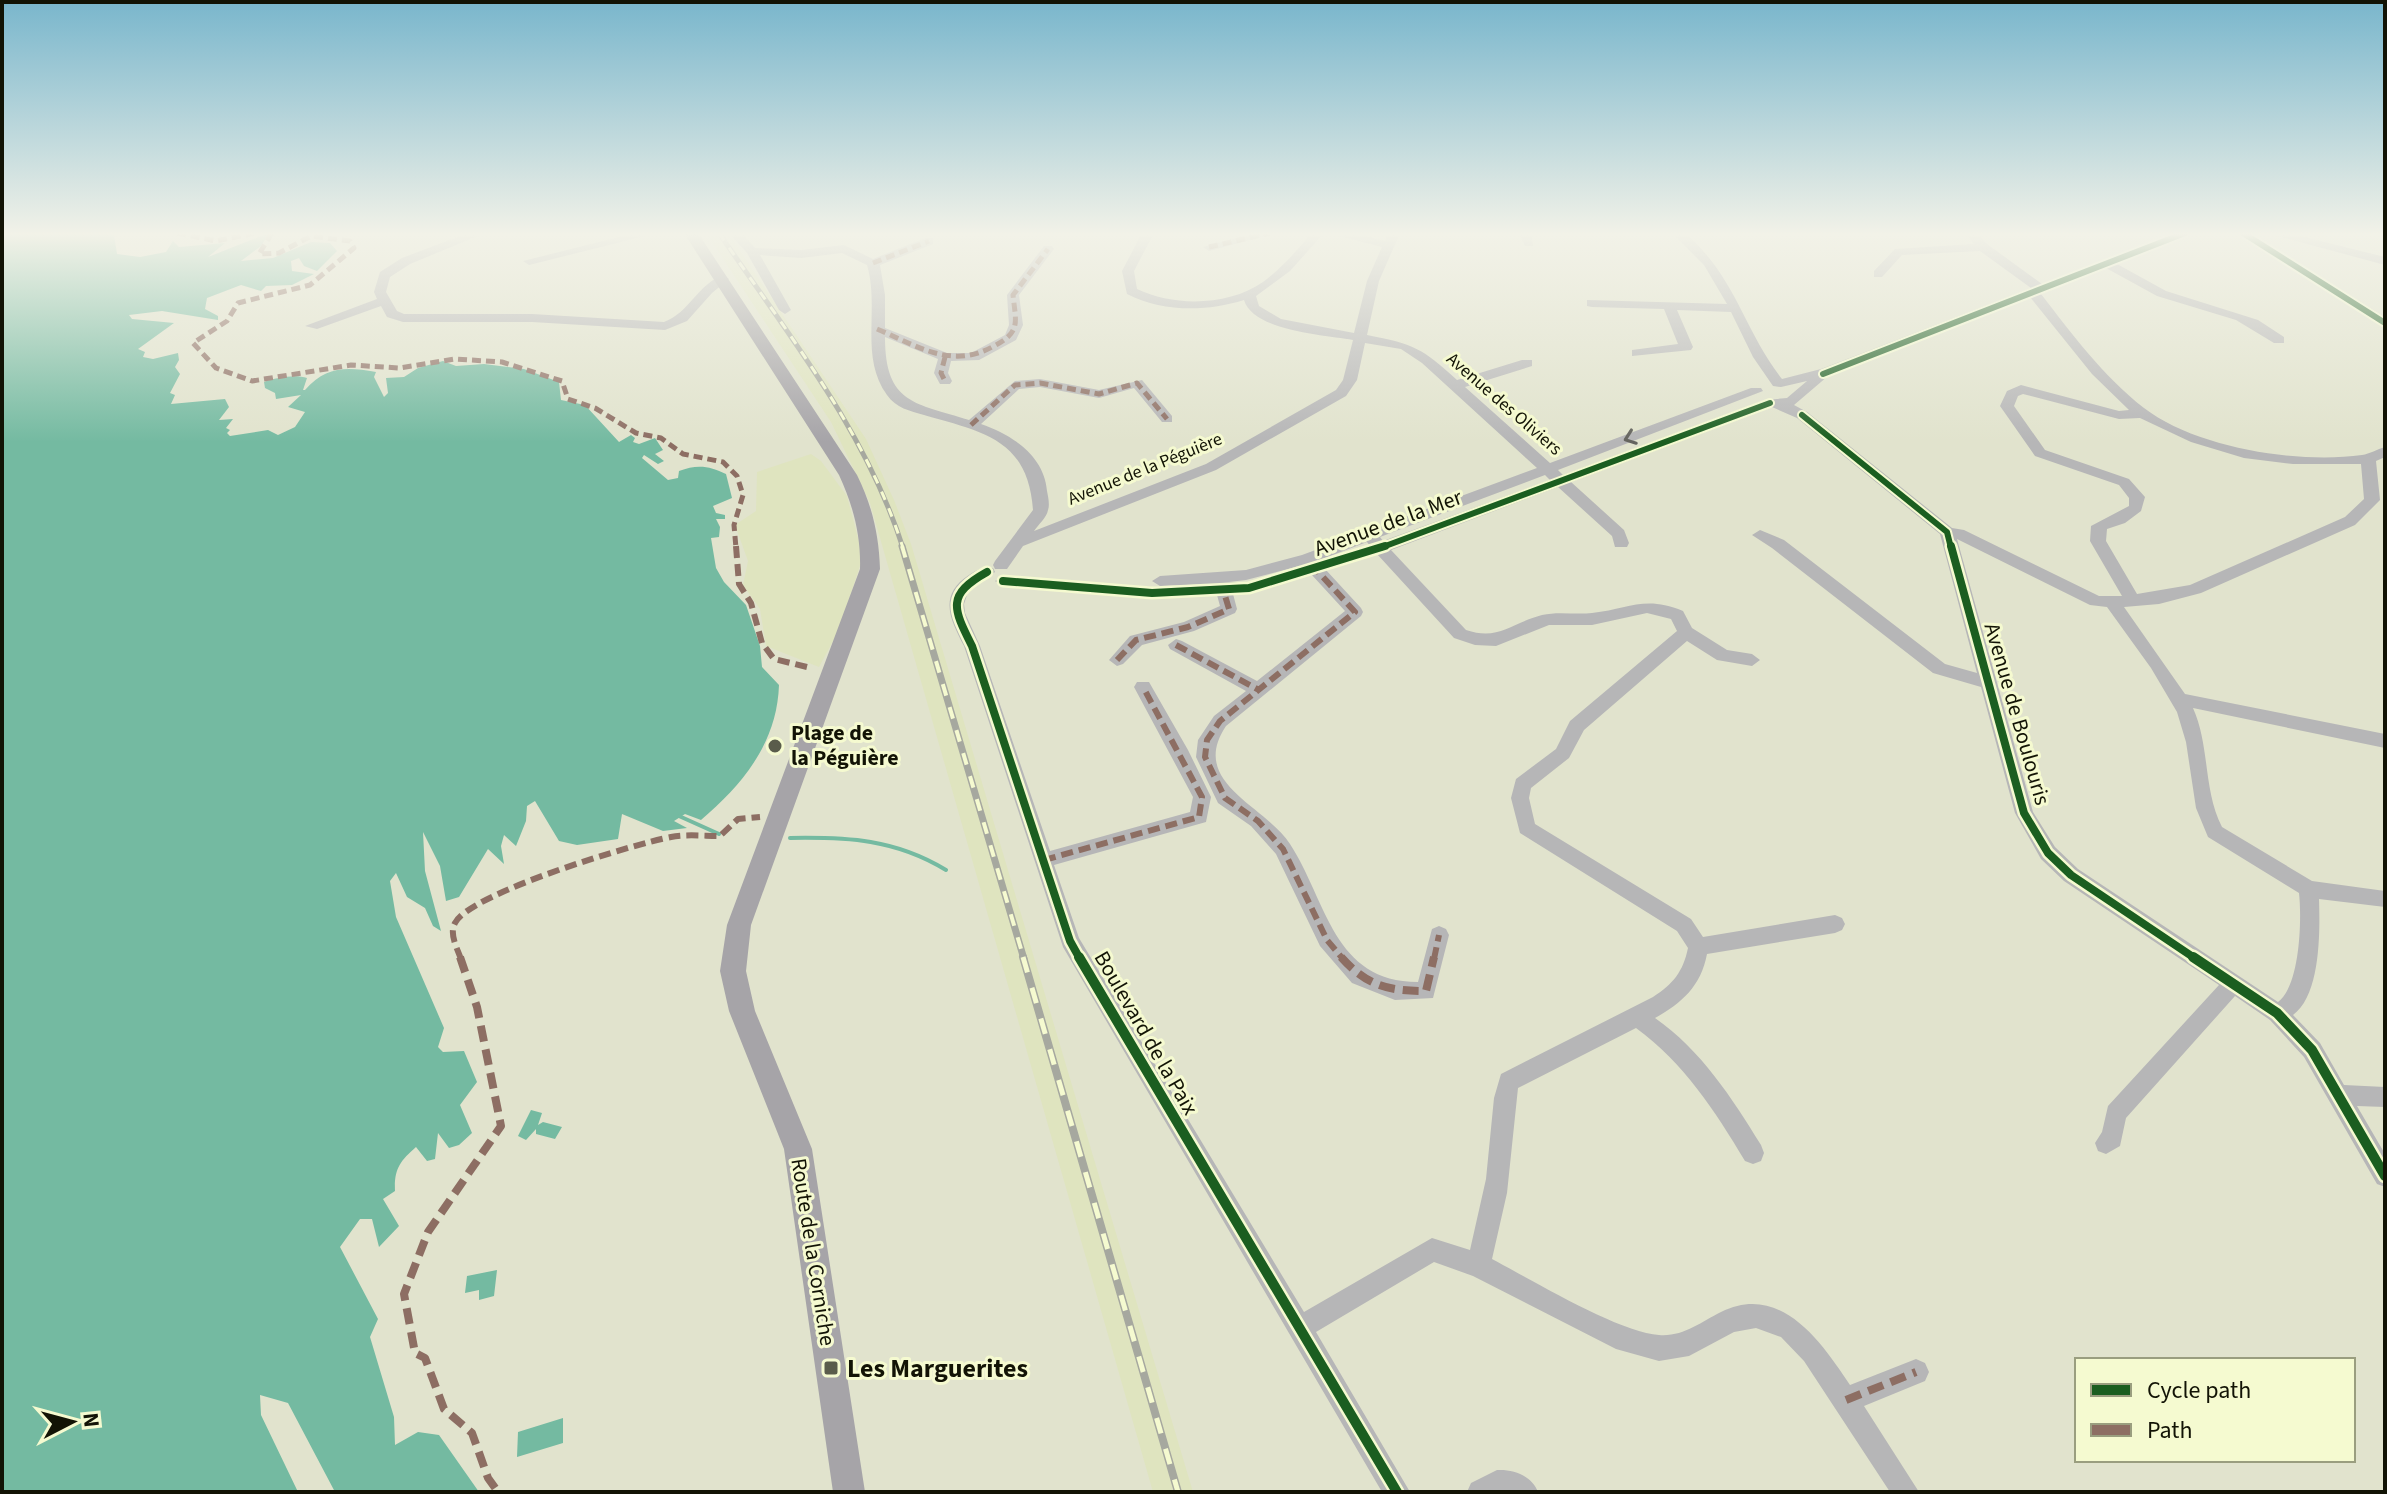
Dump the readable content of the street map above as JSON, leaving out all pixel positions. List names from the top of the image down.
{
  "streets": {
    "main road": ["Route de la Corniche"],
    "street": [
      "Avenue des Oliviers",
      "Avenue de la Péguière",
      "Avenue de la Mer",
      "Avenue de Boulouris",
      "Boulevard de la Paix"
    ]
  },
  "crossings": [
    ["Avenue des Oliviers", "Avenue de la Péguière"],
    ["Avenue des Oliviers", "Avenue de la Mer"],
    ["Avenue de la Péguière", "Avenue de la Mer"],
    ["Avenue de la Péguière", "Boulevard de la Paix"],
    ["Avenue de la Mer", "Boulevard de la Paix"]
  ],
  "places": {
    "other": ["Plage de la Péguière"],
    "transit": ["Les Marguerites"]
  },
  "legend": ["Cycle path", "Path"],
  "north": "right"
}
